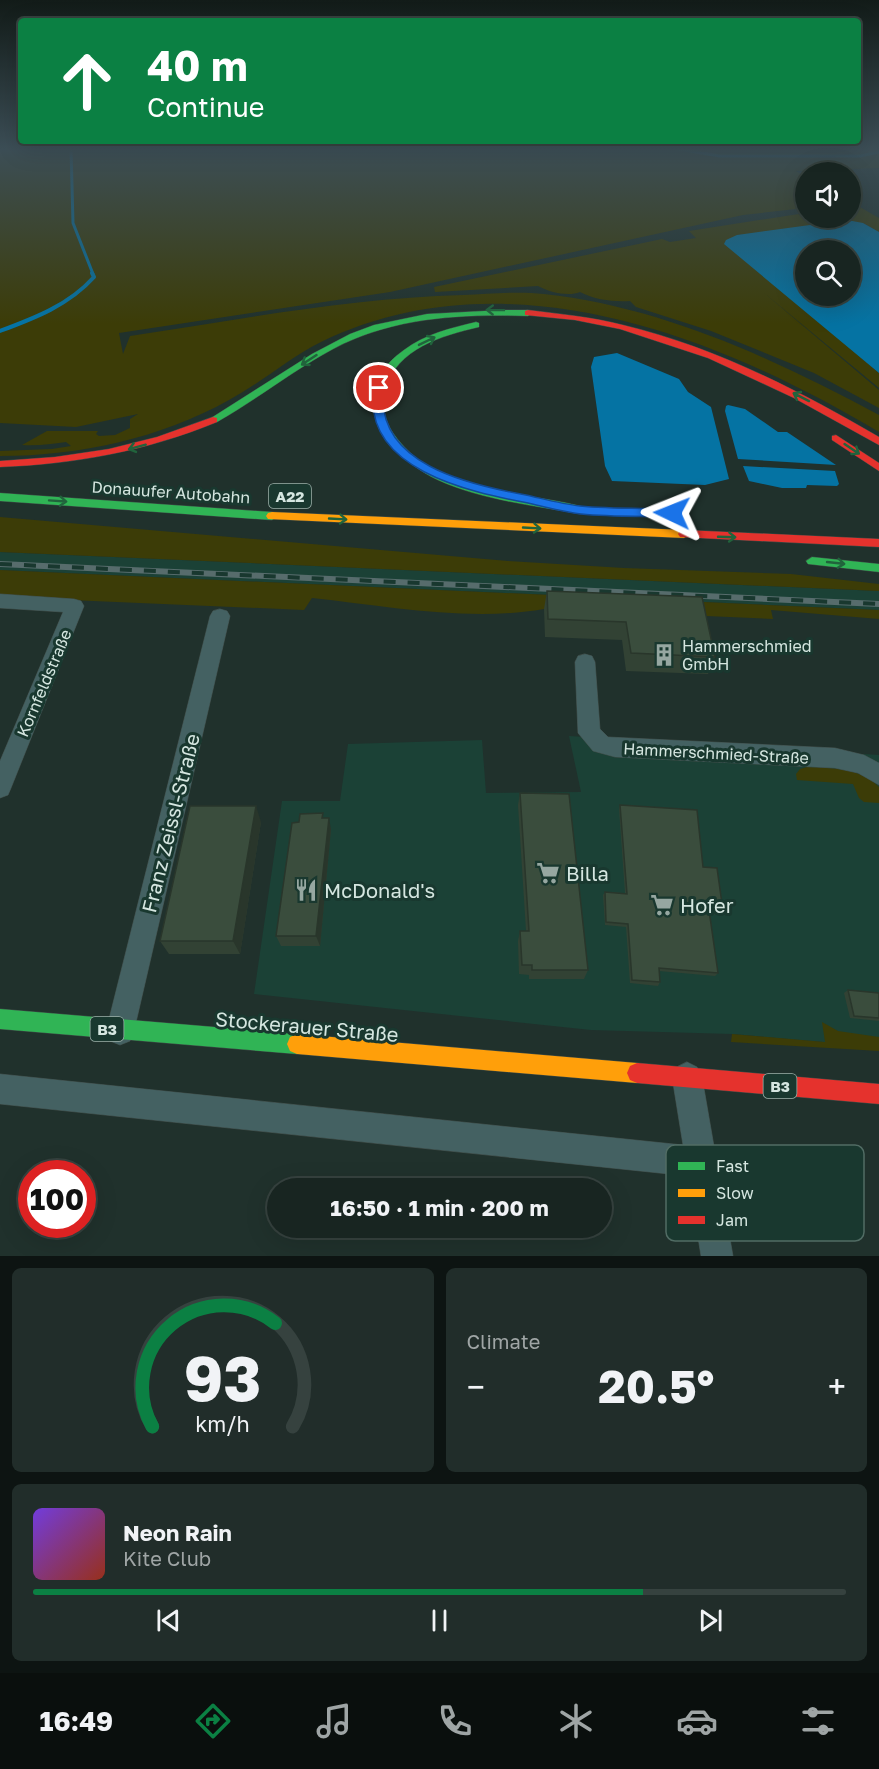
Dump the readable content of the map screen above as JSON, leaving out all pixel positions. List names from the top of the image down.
{
  "streets": {
    "main road": [
      "Donauufer Autobahn",
      "A22",
      "Stockerauer Straße",
      "B3"
    ],
    "street": ["Kornfeldstraße", "Hammerschmied-Straße", "Franz Zeissl-Straße"]
  },
  "crossings": [
    ["Franz Zeissl-Straße", "Stockerauer Straße"],
    ["Stockerauer Straße", "B3"]
  ],
  "places": {
    "building": ["Hammerschmied GmbH"],
    "supermarket": ["Billa", "Hofer"],
    "restaurant": ["McDonald's"]
  },
  "legend": ["Fast", "Slow", "Jam"],
  "page": {
    "turn": ["40 m", "Continue"],
    "limit": "100",
    "trip": "16:50 · 1 min · 200 m",
    "tile": "Climate",
    "heat": ["−", "20.5°", "+"],
    "song": ["Neon Rain", "Kite Club"],
    "tabs": "16:49",
    "gauge": ["93", "km/h"]
  }
}
